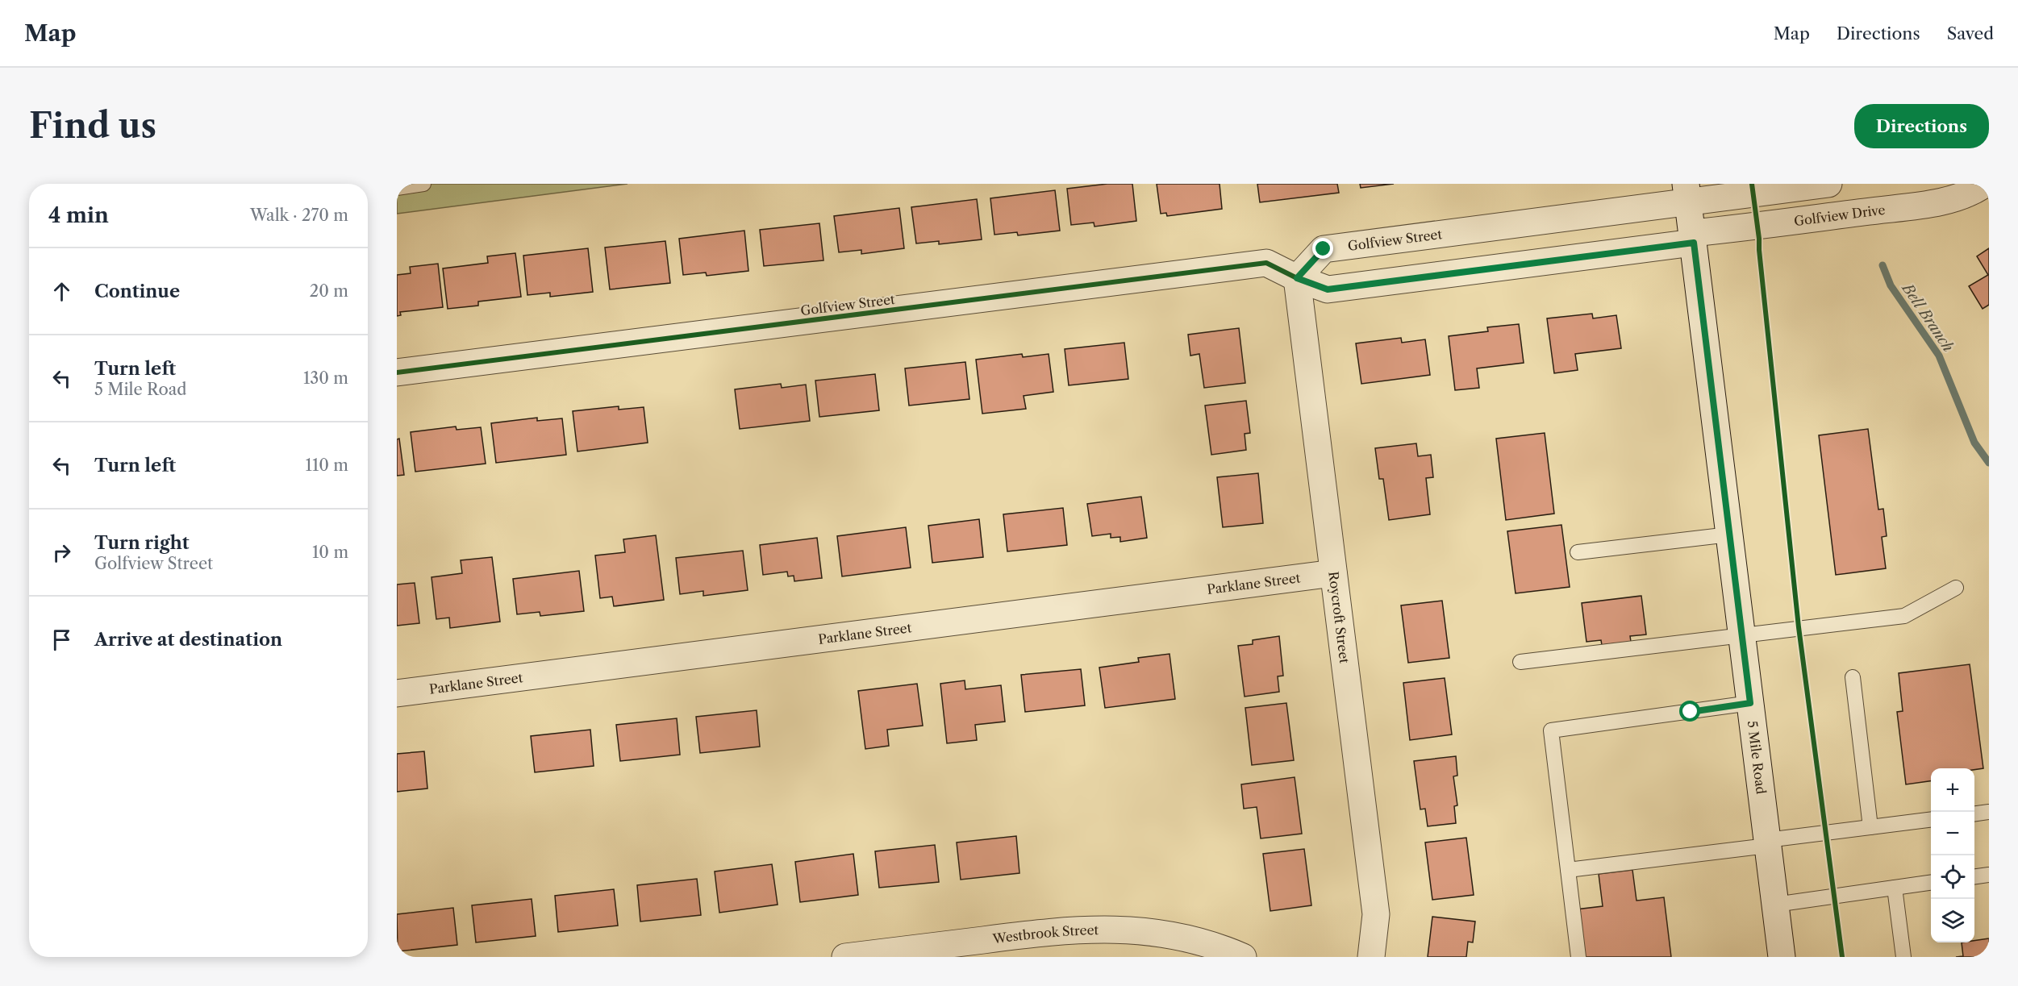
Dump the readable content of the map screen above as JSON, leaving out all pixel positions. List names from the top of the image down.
{
  "streets": {
    "street": [
      "Golfview Drive",
      "Golfview Street",
      "Parklane Street",
      "Roycroft Street",
      "5 Mile Road",
      "Westbrook Street"
    ]
  },
  "crossings": [
    ["Golfview Drive", "Golfview Street"],
    ["Golfview Drive", "Roycroft Street"],
    ["Golfview Drive", "5 Mile Road"],
    ["Golfview Street", "Roycroft Street"],
    ["Golfview Street", "5 Mile Road"],
    ["Parklane Street", "Roycroft Street"]
  ],
  "water": ["Bell Branch"],
  "page": {
    "header": "Map",
    "nav": ["Map", "Directions", "Saved"],
    "buttons": "Directions",
    "title": "Find us",
    "heading": ["4 min", "Walk · 270 m"],
    "list": [
      ["Continue", "20 m"],
      ["Turn left", "5 Mile Road", "130 m"],
      ["Turn left", "110 m"],
      ["Turn right", "Golfview Street", "10 m"],
      "Arrive at destination"
    ],
    "map_buttons": ["+", "−"]
  }
}
